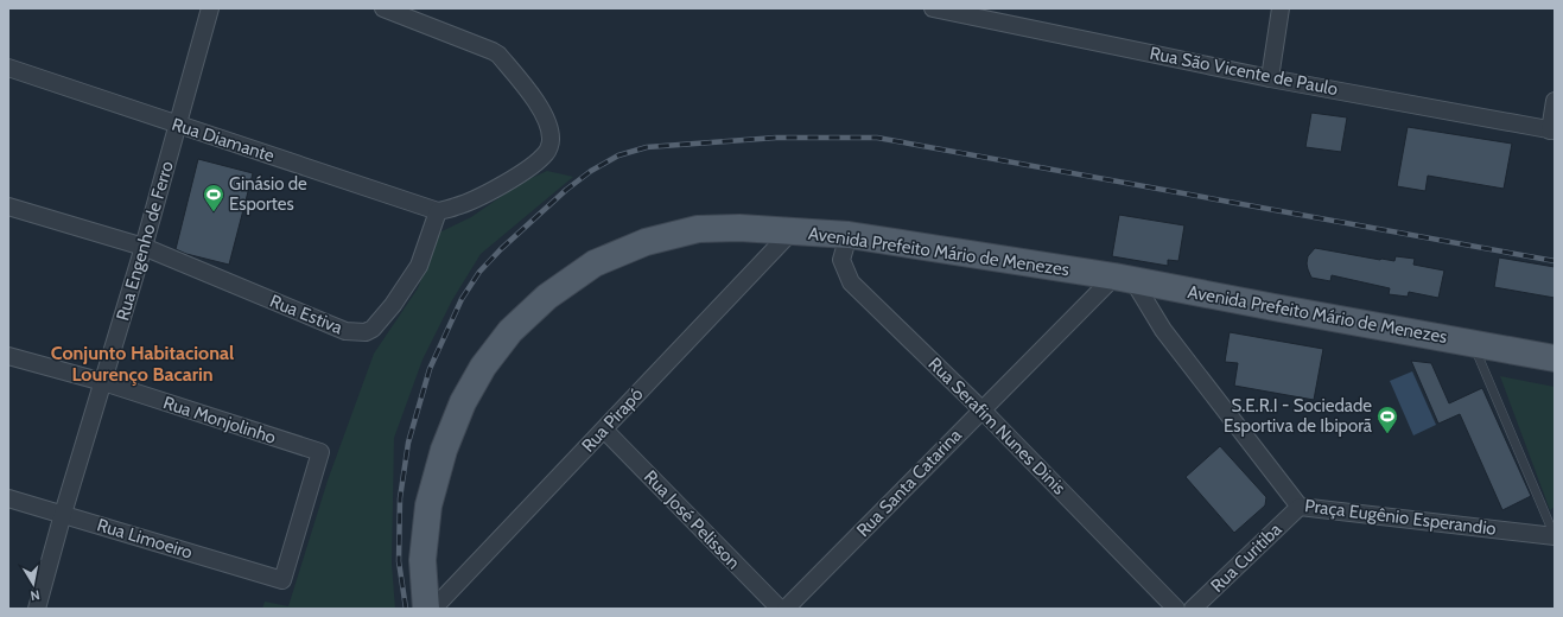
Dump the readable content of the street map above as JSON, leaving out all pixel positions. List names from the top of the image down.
{
  "streets": {
    "main road": ["Avenida Prefeito Mário de Menezes"],
    "street": [
      "Rua São Vicente de Paulo",
      "Rua Diamante",
      "Rua Engenho de Ferro",
      "Rua Estiva",
      "Rua Monjolinho",
      "Rua Pirapó",
      "Rua Serafim Nunes Dinis",
      "Rua Santa Catarina",
      "Praça Eugênio Esperandio",
      "Rua José Pelisson",
      "Rua Limoeiro",
      "Rua Curitiba"
    ]
  },
  "crossings": [
    ["Rua Diamante", "Rua Engenho de Ferro"],
    ["Rua Diamante", "Rua Estiva"],
    ["Rua Engenho de Ferro", "Rua Estiva"],
    ["Rua Engenho de Ferro", "Rua Monjolinho"],
    ["Rua Engenho de Ferro", "Rua Limoeiro"],
    ["Avenida Prefeito Mário de Menezes", "Rua Pirapó"],
    ["Avenida Prefeito Mário de Menezes", "Rua Serafim Nunes Dinis"],
    ["Avenida Prefeito Mário de Menezes", "Rua Santa Catarina"],
    ["Avenida Prefeito Mário de Menezes", "Praça Eugênio Esperandio"],
    ["Rua Monjolinho", "Rua Limoeiro"],
    ["Rua Pirapó", "Rua José Pelisson"],
    ["Rua Serafim Nunes Dinis", "Rua Santa Catarina"],
    ["Rua Santa Catarina", "Praça Eugênio Esperandio"],
    ["Praça Eugênio Esperandio", "Rua Curitiba"]
  ],
  "districts": ["Conjunto Habitacional Lourenço Bacarin"],
  "places": {
    "sports": ["Ginásio de Esportes", "S.E.R.I - Sociedade Esportiva de Ibiporã"]
  },
  "north": "bottom"
}
